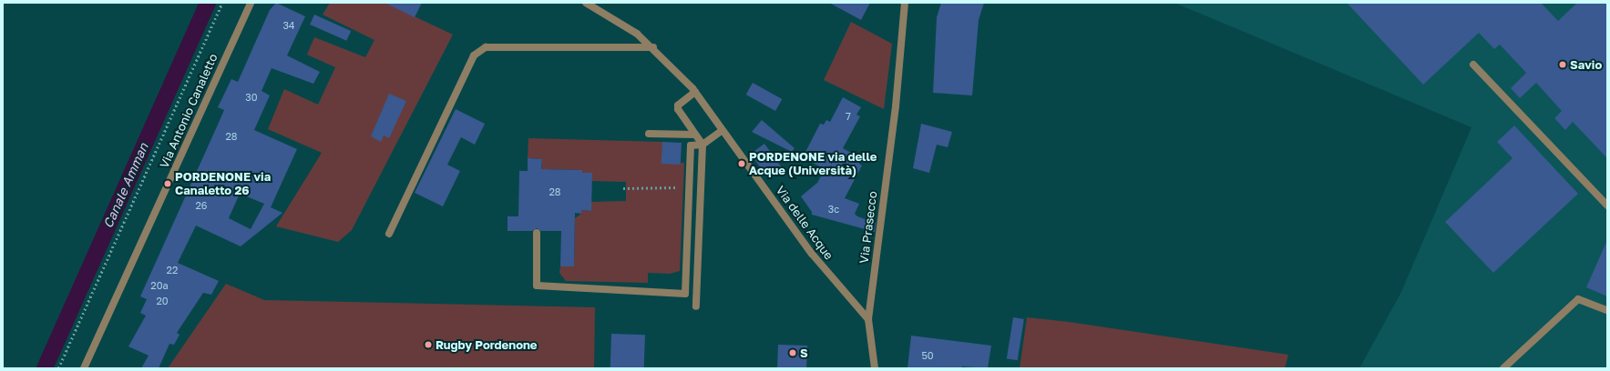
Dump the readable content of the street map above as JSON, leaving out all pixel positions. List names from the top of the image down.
{
  "streets": {
    "street": ["Via Antonio Canaletto", "Via delle Acque", "Via Prasecco"]
  },
  "crossings": [
    ["Via delle Acque", "Via Prasecco"]
  ],
  "water": ["Canale Amman"],
  "places": [
    "Savio",
    "PORDENONE via delle Acque (Università)",
    "PORDENONE via Canaletto 26",
    "Rugby Pordenone",
    "S"
  ],
  "house_numbers": [
    "34",
    "30",
    "7",
    "28",
    "28",
    "26",
    "3c",
    "22",
    "20a",
    "20",
    "50"
  ]
}
